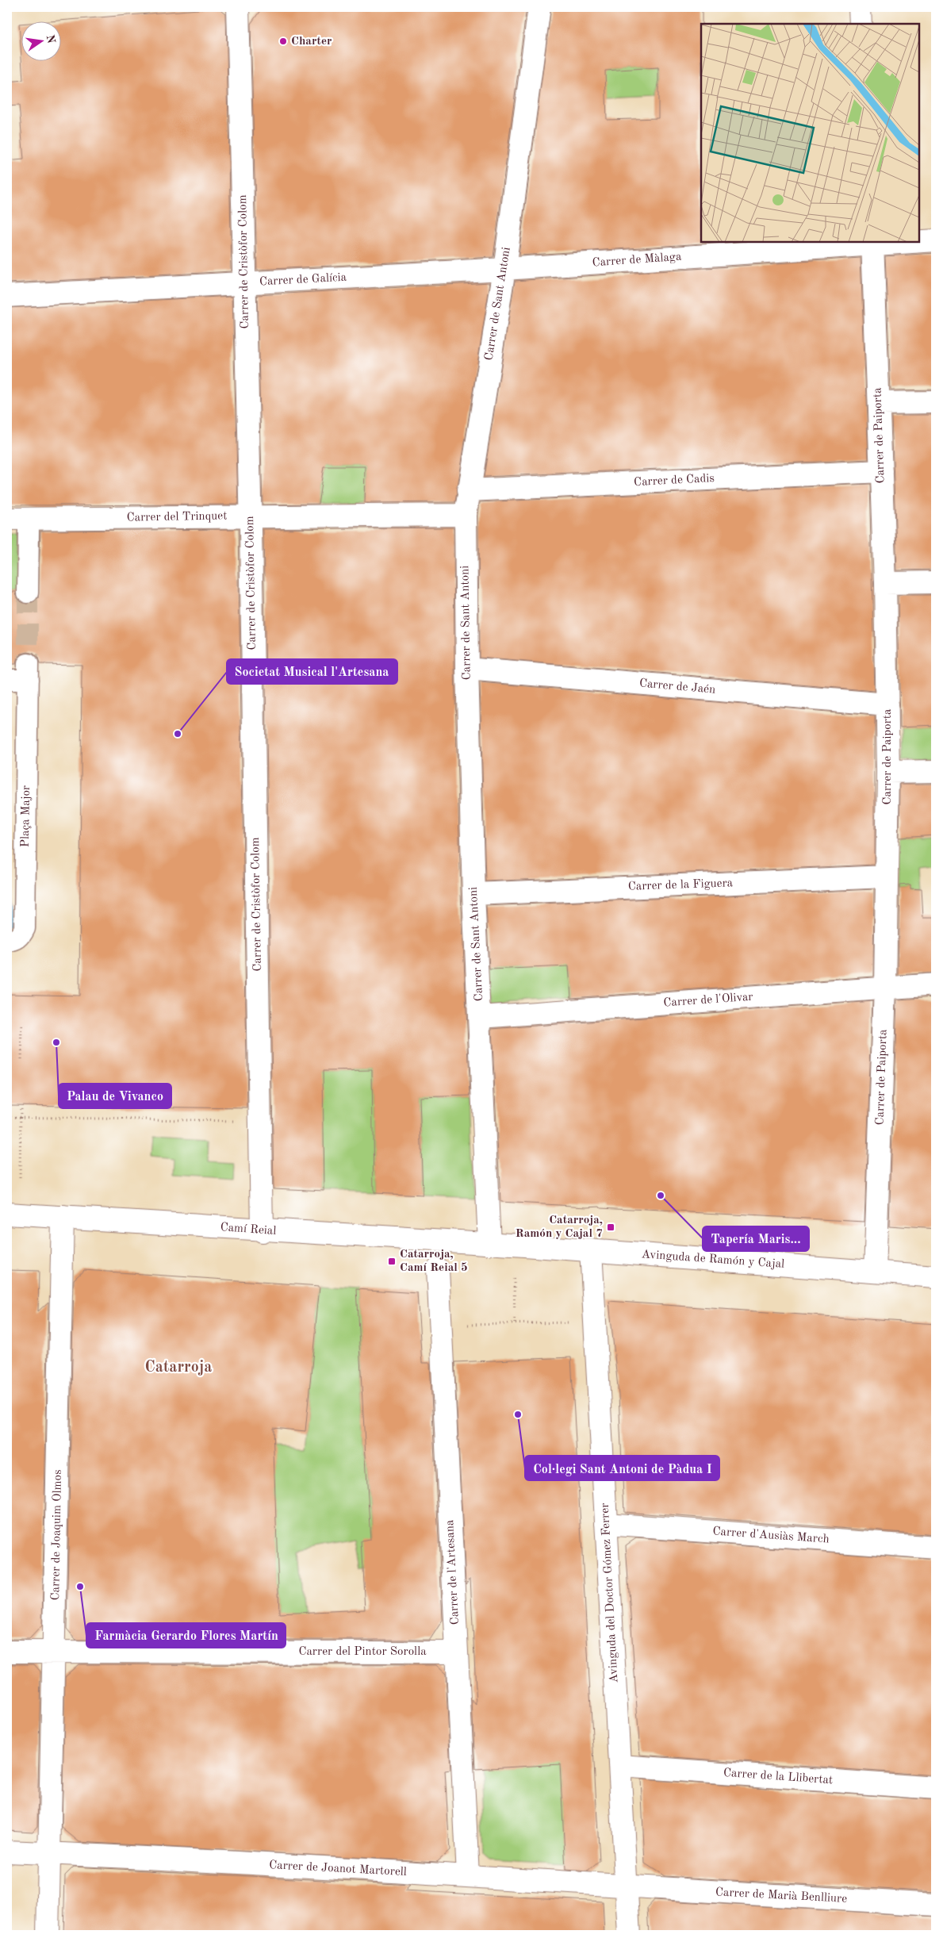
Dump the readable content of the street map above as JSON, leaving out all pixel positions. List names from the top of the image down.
{
  "streets": {
    "street": [
      "Carrer de Màlaga",
      "Carrer de Cristòfor Colom",
      "Carrer de Galícia",
      "Carrer de Sant Antoni",
      "Carrer de Paiporta",
      "Carrer de Cadis",
      "Carrer del Trinquet",
      "Carrer de Jaén",
      "Plaça Major",
      "Carrer de la Figuera",
      "Carrer de l'Olivar",
      "Camí Reial",
      "Avinguda de Ramón y Cajal",
      "Carrer de Joaquim Olmos",
      "Carrer d'Ausiàs March",
      "Carrer de l'Artesana",
      "Avinguda del Doctor Gómez Ferrer",
      "Carrer del Pintor Sorolla",
      "Carrer de la Llibertat",
      "Carrer de Joanot Martorell",
      "Carrer de Marià Benlliure"
    ]
  },
  "crossings": [
    ["Carrer de Màlaga", "Carrer de Galícia"],
    ["Carrer de Màlaga", "Carrer de Sant Antoni"],
    ["Carrer de Màlaga", "Carrer de Paiporta"],
    ["Carrer de Cristòfor Colom", "Carrer de Galícia"],
    ["Carrer de Cristòfor Colom", "Carrer del Trinquet"],
    ["Carrer de Cristòfor Colom", "Camí Reial"],
    ["Carrer de Galícia", "Carrer de Sant Antoni"],
    ["Carrer de Sant Antoni", "Carrer de Cadis"],
    ["Carrer de Sant Antoni", "Carrer del Trinquet"],
    ["Carrer de Sant Antoni", "Carrer de Jaén"],
    ["Carrer de Sant Antoni", "Carrer de la Figuera"],
    ["Carrer de Sant Antoni", "Carrer de l'Olivar"],
    ["Carrer de Sant Antoni", "Camí Reial"],
    ["Carrer de Sant Antoni", "Avinguda de Ramón y Cajal"],
    ["Carrer de Paiporta", "Carrer de Cadis"],
    ["Carrer de Paiporta", "Carrer de Jaén"],
    ["Carrer de Paiporta", "Carrer de la Figuera"],
    ["Carrer de Paiporta", "Carrer de l'Olivar"],
    ["Carrer de Paiporta", "Avinguda de Ramón y Cajal"],
    ["Camí Reial", "Avinguda de Ramón y Cajal"],
    ["Camí Reial", "Carrer de Joaquim Olmos"],
    ["Avinguda de Ramón y Cajal", "Avinguda del Doctor Gómez Ferrer"],
    ["Carrer de Joaquim Olmos", "Carrer del Pintor Sorolla"],
    ["Carrer de Joaquim Olmos", "Carrer de Joanot Martorell"],
    ["Carrer d'Ausiàs March", "Avinguda del Doctor Gómez Ferrer"],
    ["Carrer de l'Artesana", "Carrer del Pintor Sorolla"],
    ["Carrer de l'Artesana", "Carrer de Joanot Martorell"],
    ["Avinguda del Doctor Gómez Ferrer", "Carrer de la Llibertat"],
    ["Avinguda del Doctor Gómez Ferrer", "Carrer de Joanot Martorell"],
    ["Avinguda del Doctor Gómez Ferrer", "Carrer de Marià Benlliure"],
    ["Carrer de Joanot Martorell", "Carrer de Marià Benlliure"]
  ],
  "districts": ["Catarroja"],
  "places": {
    "other": [
      "Charter",
      "Societat Musical l'Artesana",
      "Palau de Vivanco",
      "Tapería Maris...",
      "Col·legi Sant Antoni de Pàdua I",
      "Farmàcia Gerardo Flores Martín"
    ],
    "transit": ["Catarroja, Ramón y Cajal 7", "Catarroja, Camí Reial 5"]
  },
  "north": "right"
}
